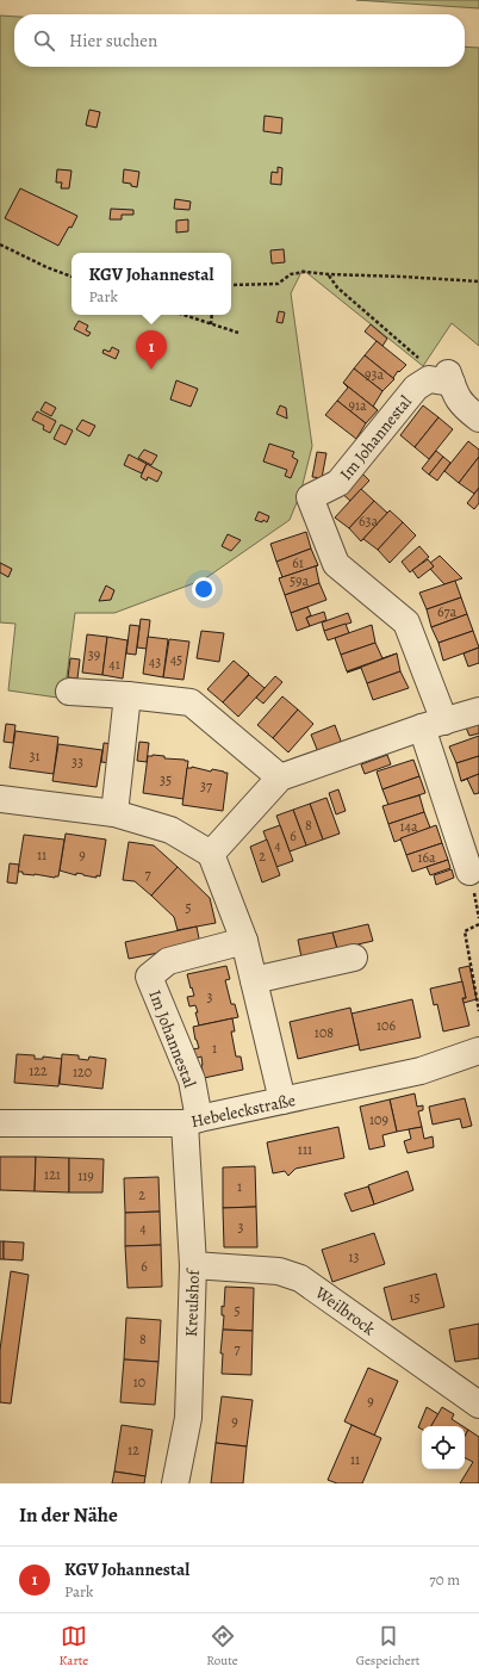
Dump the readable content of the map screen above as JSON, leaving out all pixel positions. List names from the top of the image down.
{
  "streets": {
    "street": [
      "Im Johannestal",
      "Hebeleckstraße",
      "Kreulshof",
      "Weilbrock"
    ]
  },
  "crossings": [
    ["Im Johannestal", "Hebeleckstraße"],
    ["Im Johannestal", "Kreulshof"],
    ["Hebeleckstraße", "Kreulshof"],
    ["Kreulshof", "Weilbrock"]
  ],
  "house_numbers": [
    "93a",
    "91a",
    "63a",
    "61",
    "59a",
    "67a",
    "39",
    "45",
    "43",
    "41",
    "31",
    "33",
    "35",
    "37",
    "8",
    "14a",
    "6",
    "4",
    "11",
    "9",
    "2",
    "16a",
    "7",
    "5",
    "3",
    "106",
    "108",
    "1",
    "122",
    "120",
    "109",
    "111",
    "121",
    "119",
    "1",
    "2",
    "3",
    "4",
    "13",
    "6",
    "15",
    "5",
    "8",
    "7",
    "10",
    "9",
    "9",
    "12",
    "11"
  ],
  "page": {
    "search": "Hier suchen",
    "popup": ["KGV Johannestal", "Park"],
    "pins": "1",
    "heading": "In der Nähe",
    "list": [
      {
        "mark": "1",
        "name": "KGV Johannestal",
        "note": "Park",
        "value": "70 m"
      }
    ],
    "nav": ["Karte", "Route", "Gespeichert"]
  }
}
